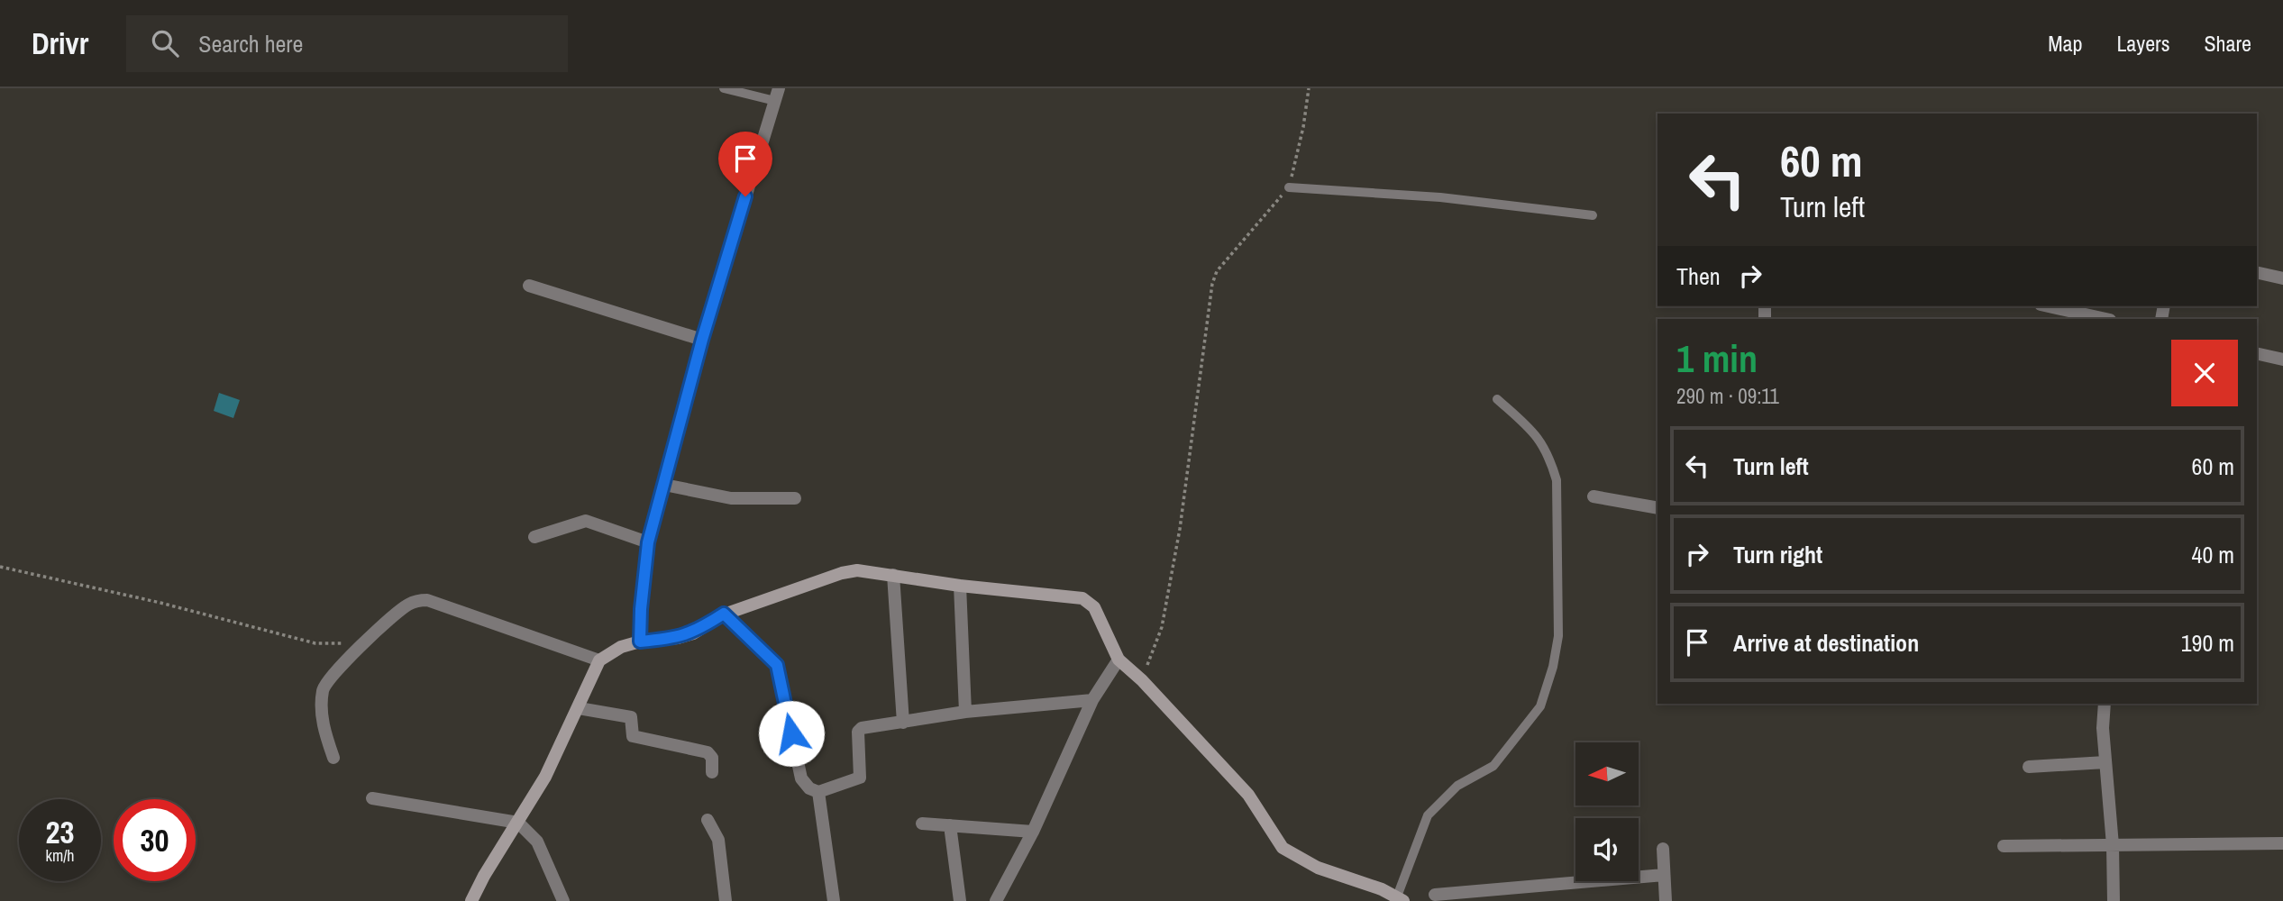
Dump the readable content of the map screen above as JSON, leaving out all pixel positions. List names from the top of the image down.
{
  "north": "left",
  "page": {
    "header": "Drivr",
    "search": "Search here",
    "nav": ["Map", "Layers", "Share"],
    "turn": ["60 m", "Turn left"],
    "then": "Then",
    "heading": ["1 min", "290 m · 09:11"],
    "list": [
      {
        "name": "Turn left",
        "value": "60 m"
      },
      {
        "name": "Turn right",
        "value": "40 m"
      },
      {
        "name": "Arrive at destination",
        "value": "190 m"
      }
    ],
    "speed": "23 km/h",
    "limit": "30"
  }
}
